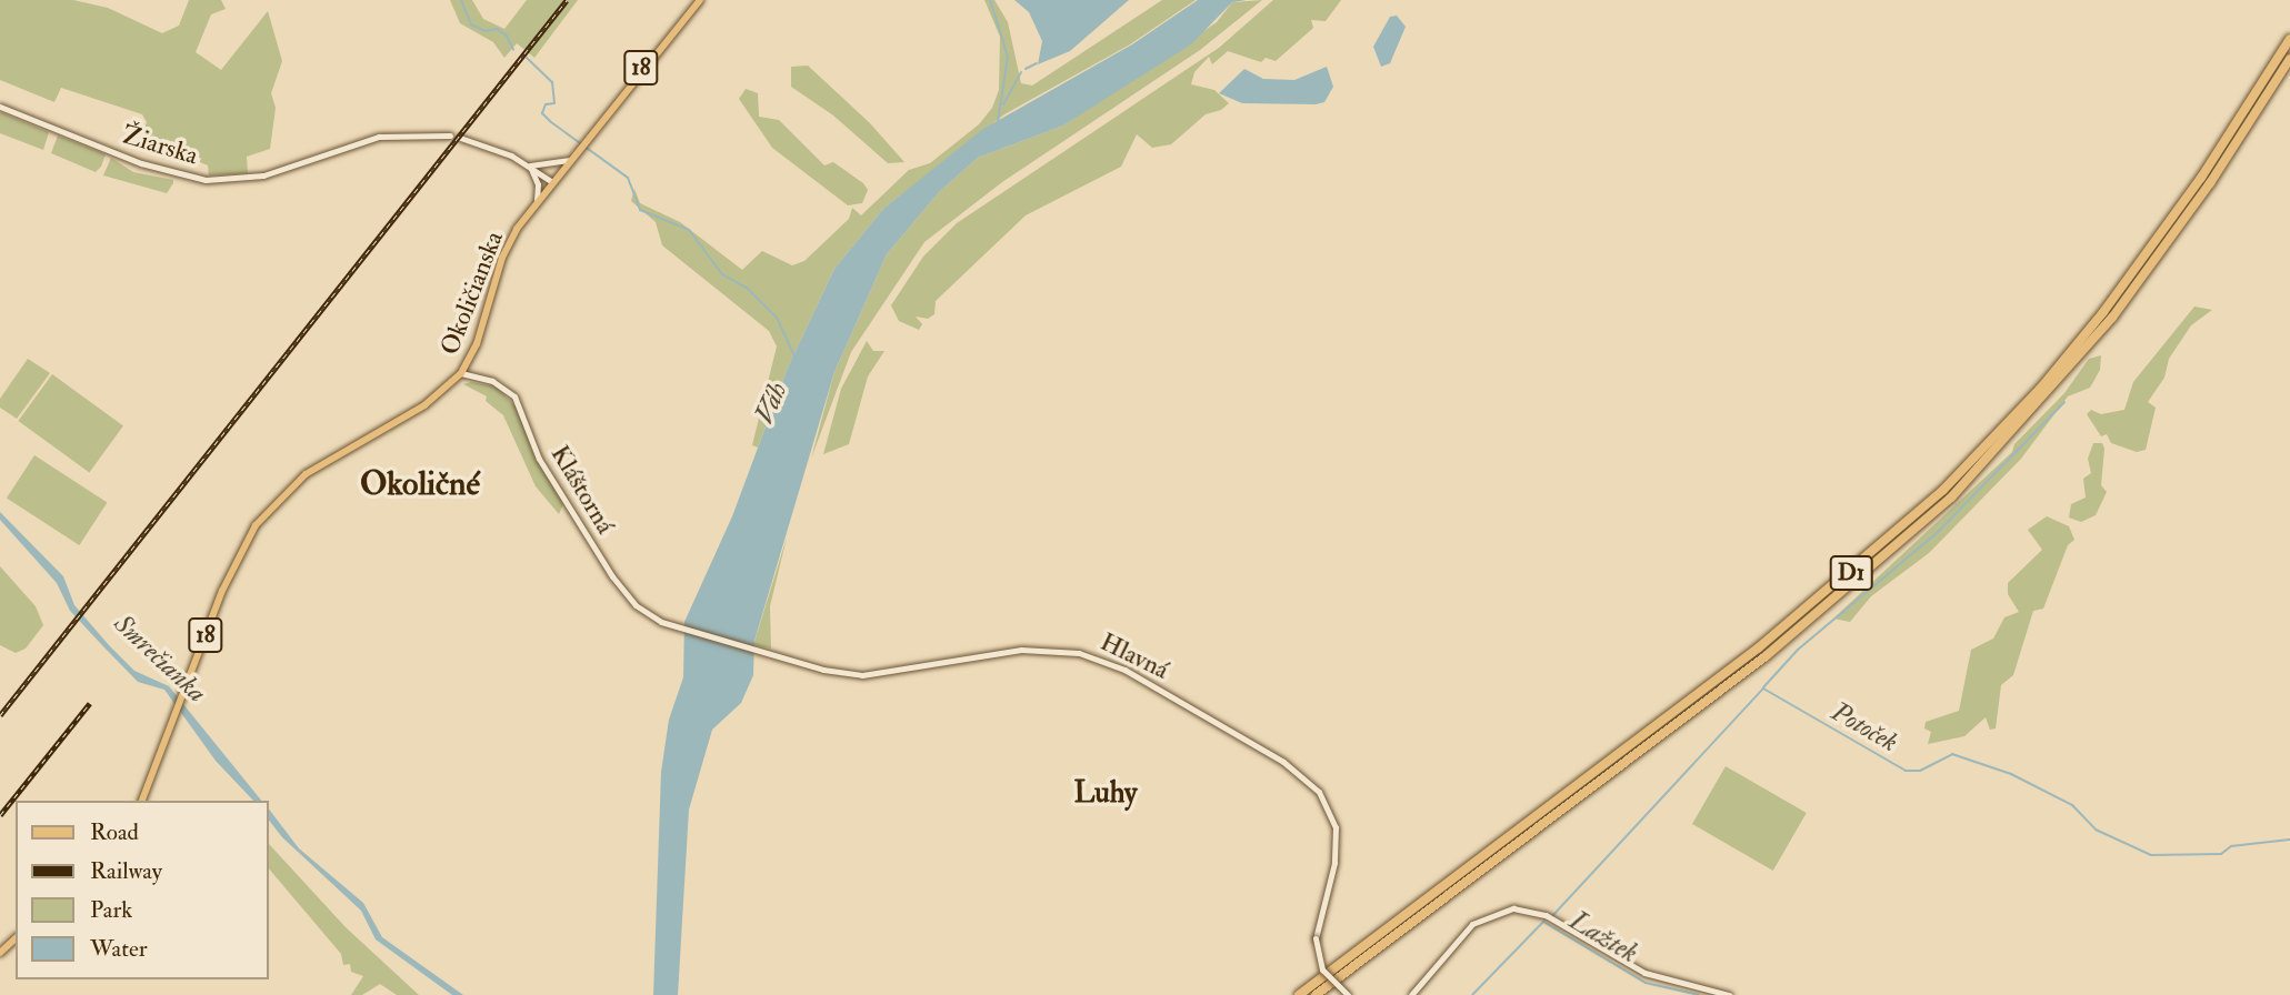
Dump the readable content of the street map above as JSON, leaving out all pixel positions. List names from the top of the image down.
{
  "streets": {
    "highway": ["D1"],
    "main road": ["18", "Okoličianska"],
    "street": ["Žiarska", "Kláštorná", "Hlavná"]
  },
  "crossings": [
    ["Okoličianska", "Kláštorná"],
    ["Kláštorná", "Hlavná"]
  ],
  "districts": ["Okoličné", "Luhy"],
  "water": [
    "Váh",
    "Smrečianka",
    "Potoček",
    "Lažtek"
  ],
  "legend": [
    "Road",
    "Railway",
    "Park",
    "Water"
  ]
}
